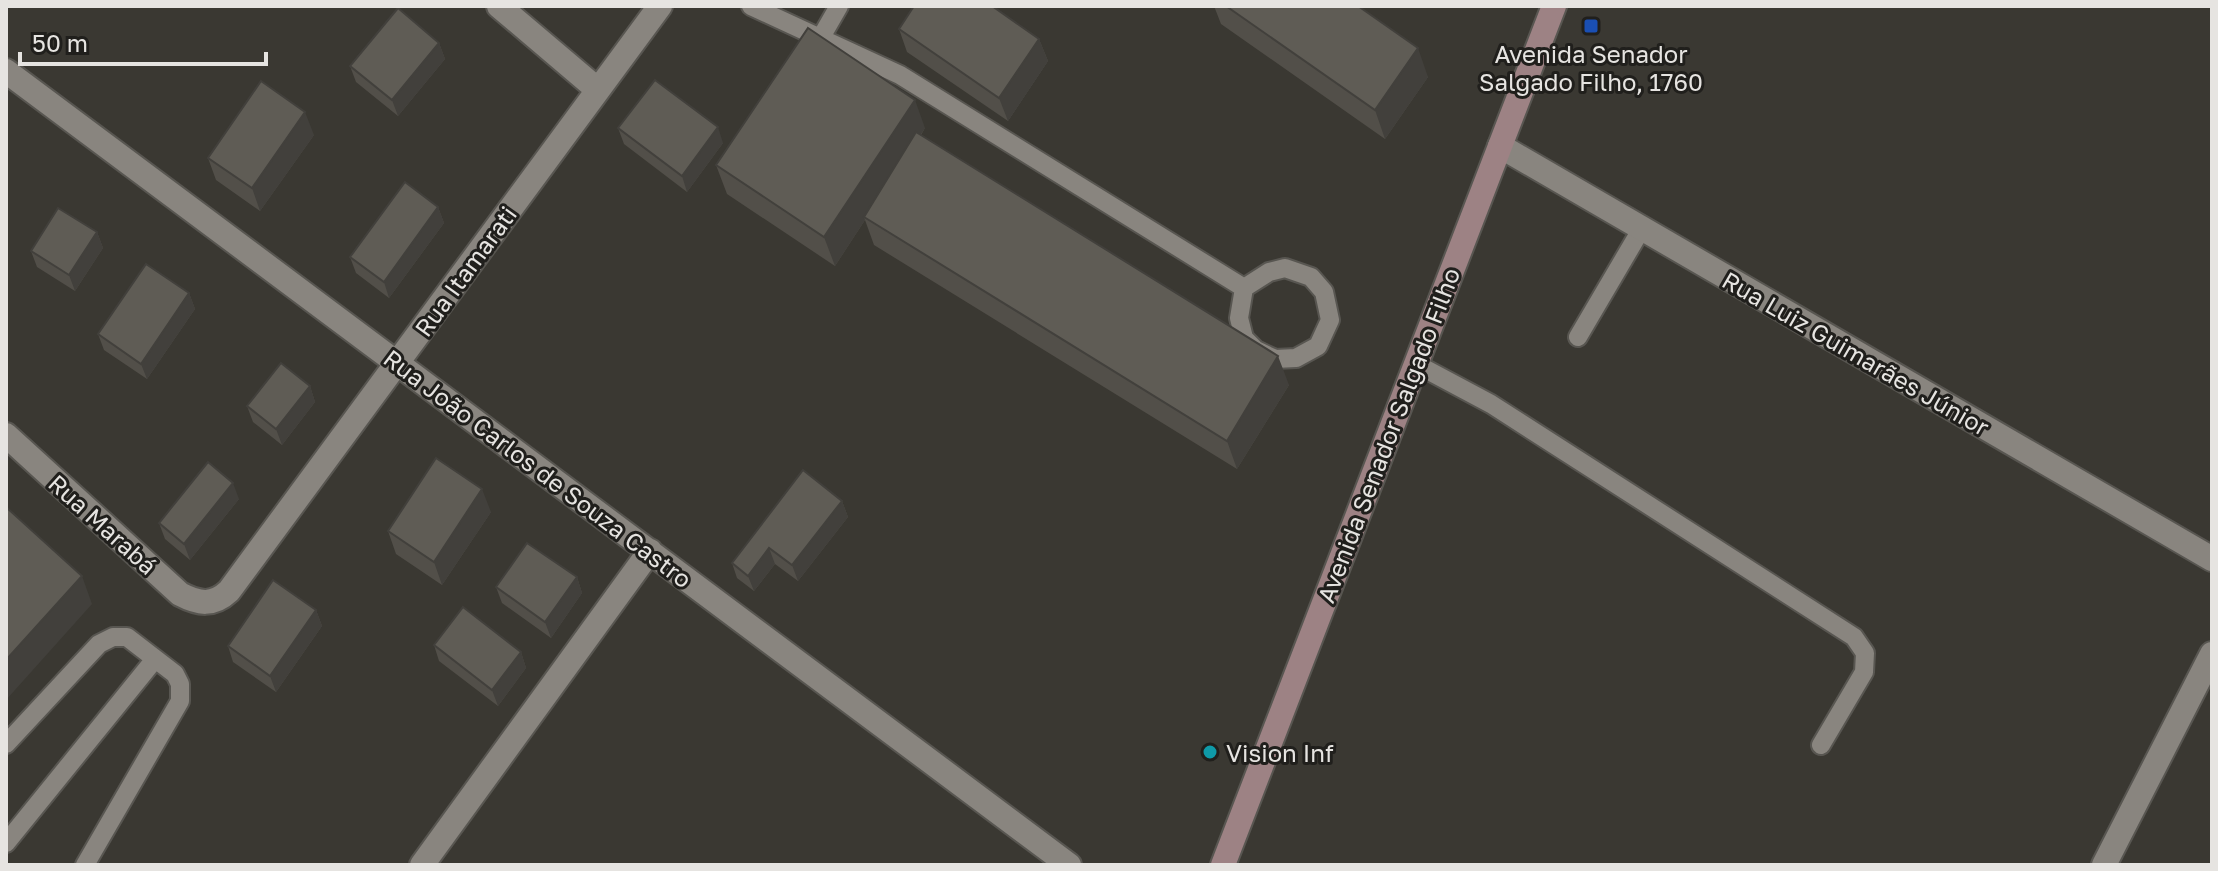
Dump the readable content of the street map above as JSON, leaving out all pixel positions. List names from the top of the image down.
{
  "streets": {
    "main road": ["Avenida Senador Salgado Filho"],
    "street": [
      "Rua Itamarati",
      "Rua Luiz Guimarães Júnior",
      "Rua João Carlos de Souza Castro",
      "Rua Marabá"
    ]
  },
  "crossings": [
    ["Rua Itamarati", "Rua João Carlos de Souza Castro"],
    ["Rua Itamarati", "Rua Marabá"],
    ["Rua Luiz Guimarães Júnior", "Avenida Senador Salgado Filho"]
  ],
  "places": {
    "transit": ["Avenida Senador Salgado Filho, 1760"],
    "other": ["Vision Inf"]
  },
  "scale_bar": "50 m"
}
